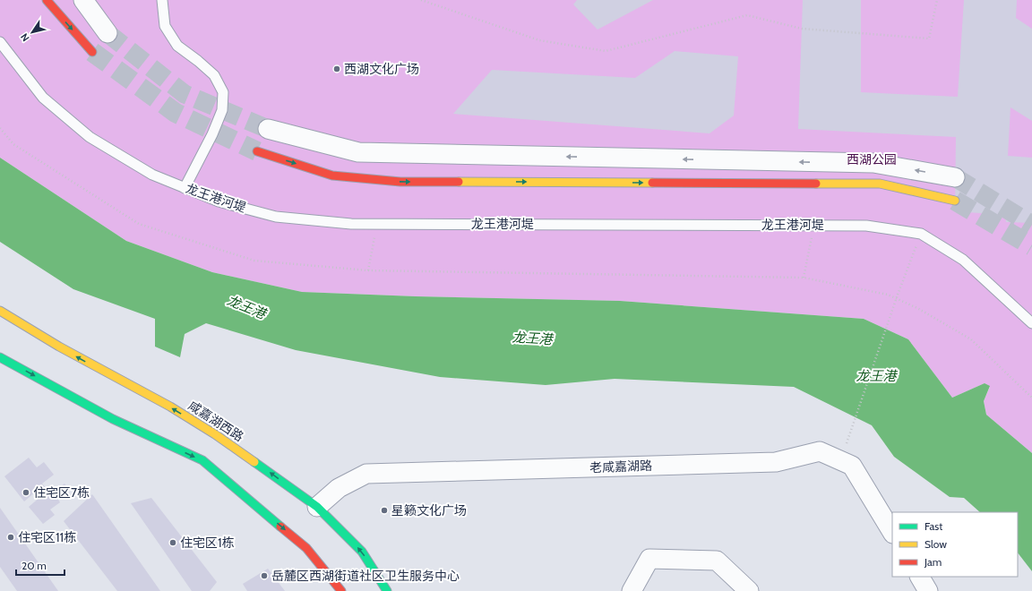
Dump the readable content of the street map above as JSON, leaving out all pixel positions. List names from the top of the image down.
{
  "streets": {
    "main road": ["咸嘉湖西路"],
    "street": ["老咸嘉湖路"],
    "lane": ["龙王港河堤"]
  },
  "crossings": [
    ["咸嘉湖西路", "老咸嘉湖路"]
  ],
  "water": ["龙王港"],
  "parks": ["西湖公园"],
  "places": [
    "西湖文化广场",
    "住宅区7栋",
    "星籁文化广场",
    "住宅区11栋",
    "住宅区1栋",
    "岳麓区西湖街道社区卫生服务中心"
  ],
  "legend": ["Fast", "Slow", "Jam"],
  "scale_bar": "20 m",
  "north": "bottom left"
}
